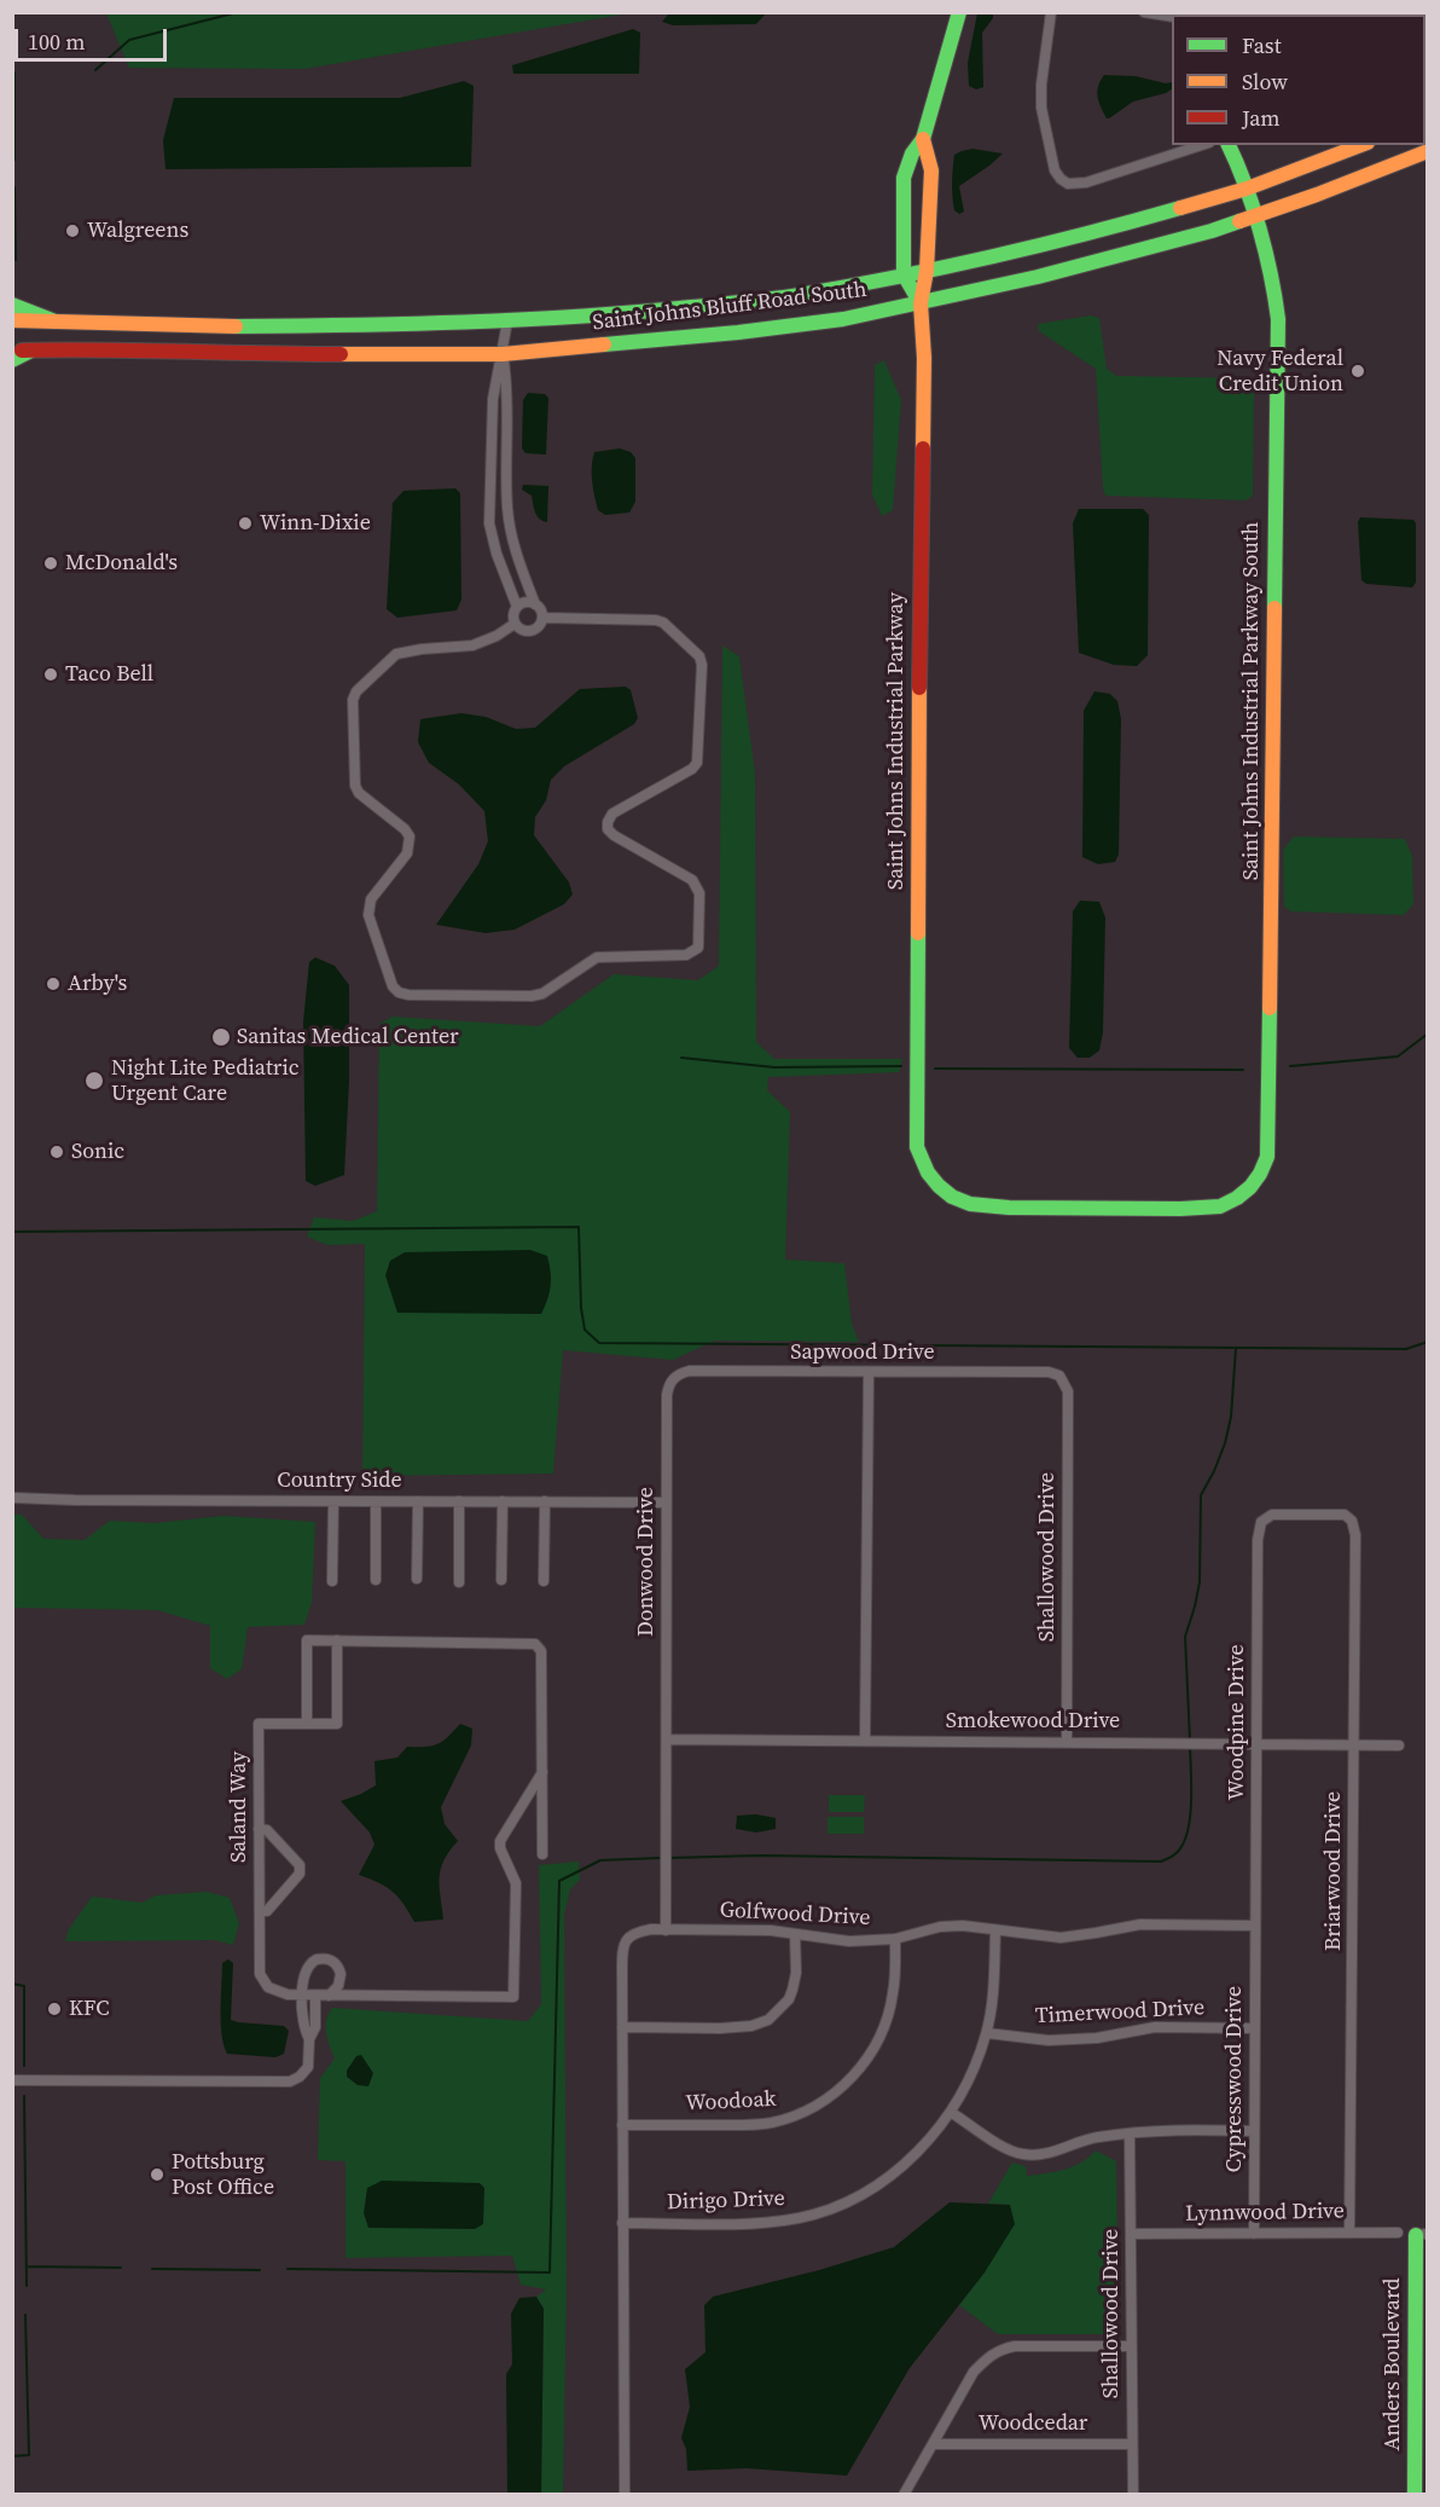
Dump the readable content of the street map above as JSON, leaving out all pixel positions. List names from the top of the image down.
{
  "streets": {
    "main road": [
      "Saint Johns Bluff Road South",
      "Saint Johns Industrial Parkway South",
      "Saint Johns Industrial Parkway",
      "Anders Boulevard"
    ],
    "street": [
      "Sapwood Drive",
      "Country Side",
      "Shallowood Drive",
      "Donwood Drive",
      "Smokewood Drive",
      "Woodpine Drive",
      "Saland Way",
      "Briarwood Drive",
      "Golfwood Drive",
      "Timerwood Drive",
      "Cypresswood Drive",
      "Woodoak",
      "Dirigo Drive",
      "Lynnwood Drive",
      "Woodcedar"
    ]
  },
  "crossings": [
    ["Saint Johns Bluff Road South", "Saint Johns Industrial Parkway South"],
    ["Saint Johns Bluff Road South", "Saint Johns Industrial Parkway"],
    ["Saint Johns Industrial Parkway South", "Saint Johns Industrial Parkway"],
    ["Sapwood Drive", "Shallowood Drive"],
    ["Sapwood Drive", "Donwood Drive"],
    ["Country Side", "Donwood Drive"],
    ["Shallowood Drive", "Smokewood Drive"],
    ["Shallowood Drive", "Lynnwood Drive"],
    ["Shallowood Drive", "Woodcedar"],
    ["Donwood Drive", "Smokewood Drive"],
    ["Donwood Drive", "Golfwood Drive"],
    ["Smokewood Drive", "Woodpine Drive"],
    ["Smokewood Drive", "Briarwood Drive"],
    ["Woodpine Drive", "Briarwood Drive"],
    ["Woodpine Drive", "Golfwood Drive"],
    ["Woodpine Drive", "Cypresswood Drive"],
    ["Briarwood Drive", "Lynnwood Drive"],
    ["Golfwood Drive", "Cypresswood Drive"],
    ["Golfwood Drive", "Woodoak"],
    ["Golfwood Drive", "Dirigo Drive"],
    ["Timerwood Drive", "Cypresswood Drive"],
    ["Timerwood Drive", "Dirigo Drive"],
    ["Cypresswood Drive", "Lynnwood Drive"]
  ],
  "places": [
    "Walgreens",
    "Navy Federal Credit Union",
    "Winn-Dixie",
    "McDonald's",
    "Taco Bell",
    "Arby's",
    "Sanitas Medical Center",
    "Night Lite Pediatric Urgent Care",
    "Sonic",
    "KFC",
    "Pottsburg Post Office"
  ],
  "legend": ["Fast", "Slow", "Jam"],
  "scale_bar": "100 m"
}
